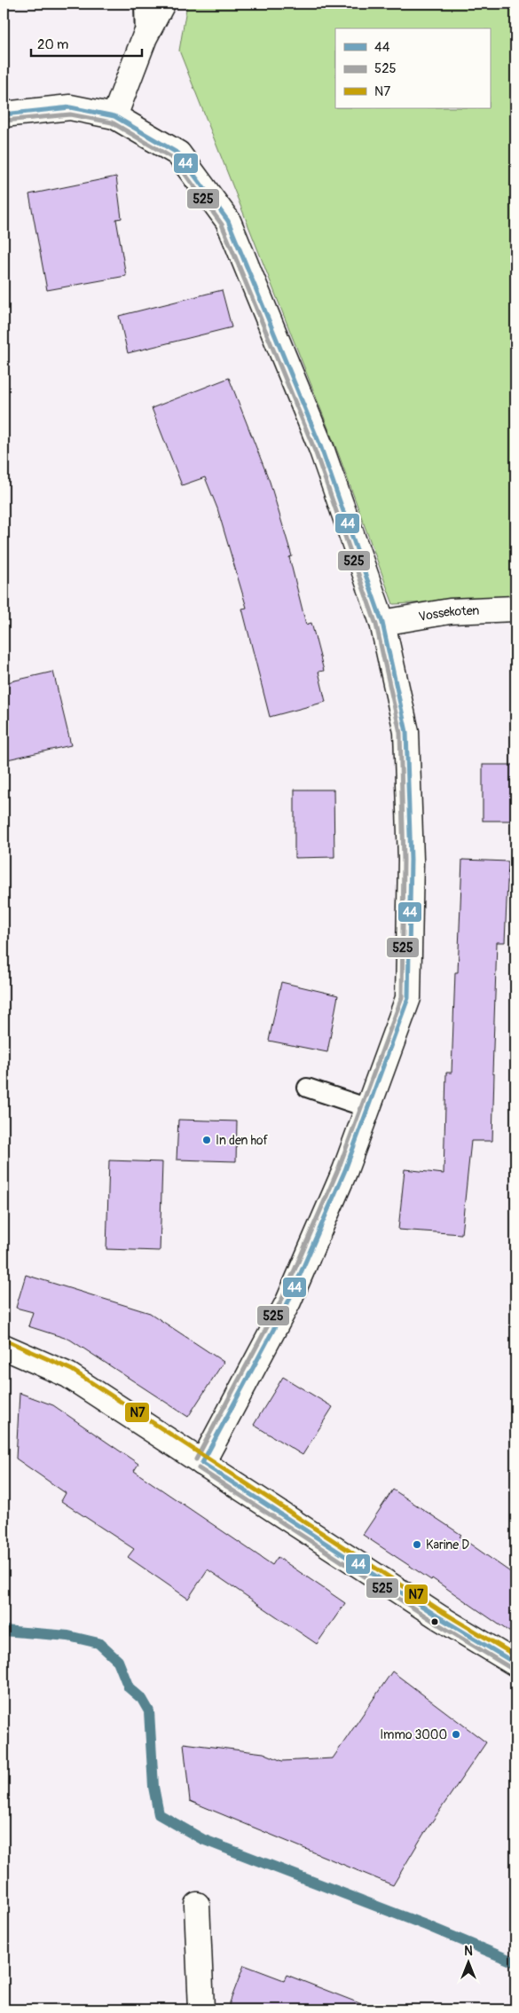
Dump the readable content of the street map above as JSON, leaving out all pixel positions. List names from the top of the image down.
{
  "streets": {
    "street": ["Vossekoten"]
  },
  "places": ["In den hof", "Karine D", "Immo 3000"],
  "lines": ["transit line 44", "transit line 525", "transit line N7"],
  "legend": ["44", "525", "N7"],
  "scale_bar": "20 m",
  "north": "top"
}
